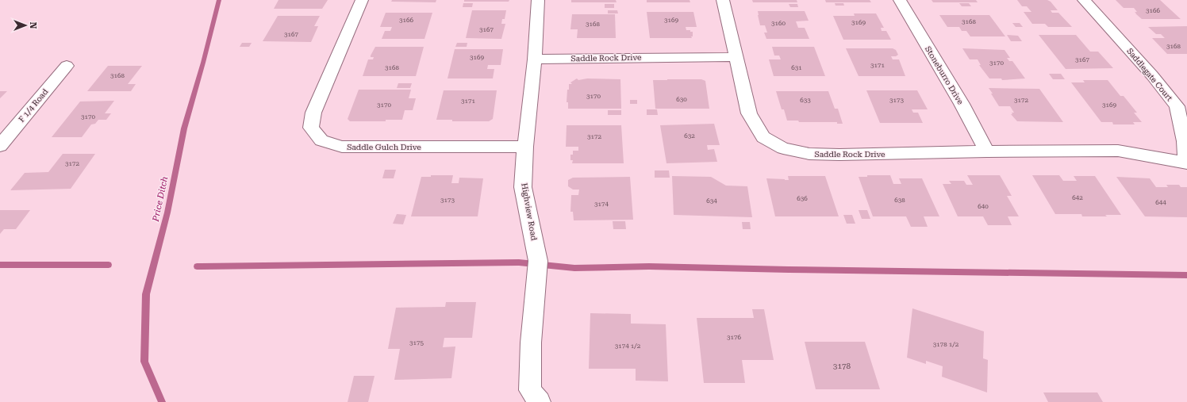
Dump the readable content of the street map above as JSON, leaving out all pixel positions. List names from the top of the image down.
{
  "streets": {
    "street": [
      "Saddle Rock Drive",
      "Saddlegate Court",
      "Stoneburro Drive",
      "F 1/4 Road",
      "Saddle Gulch Drive",
      "Highview Road"
    ]
  },
  "crossings": [
    ["Saddle Rock Drive", "Saddlegate Court"],
    ["Saddle Rock Drive", "Stoneburro Drive"],
    ["Saddle Rock Drive", "Highview Road"],
    ["Saddle Gulch Drive", "Highview Road"]
  ],
  "water": ["Price Ditch"],
  "house_numbers": [
    "3166",
    "3166",
    "3169",
    "3168",
    "3169",
    "3160",
    "3168",
    "3167",
    "3167",
    "3168",
    "3169",
    "3167",
    "3170",
    "3171",
    "3168",
    "631",
    "3168",
    "3170",
    "630",
    "633",
    "3173",
    "3172",
    "3171",
    "3170",
    "3169",
    "3170",
    "632",
    "3172",
    "3172",
    "642",
    "636",
    "3173",
    "638",
    "634",
    "644",
    "3174",
    "640",
    "3176",
    "3175",
    "3178 1/2",
    "3174 1/2",
    "3178"
  ],
  "north": "right"
}
